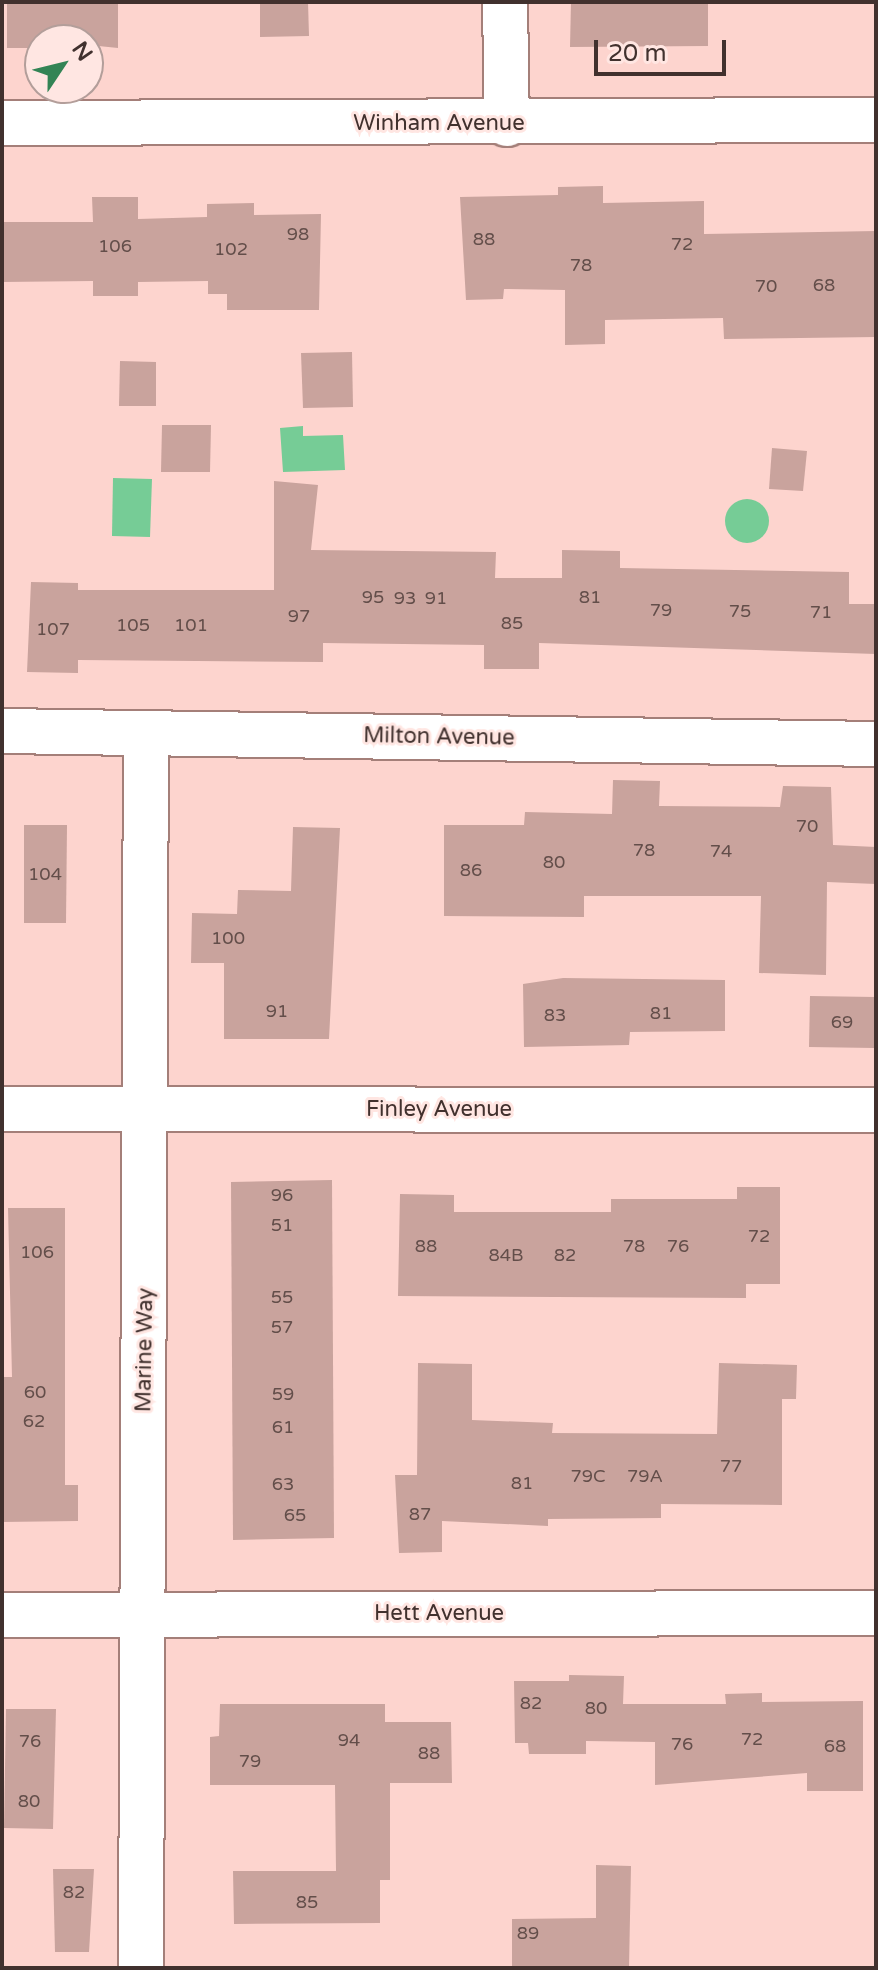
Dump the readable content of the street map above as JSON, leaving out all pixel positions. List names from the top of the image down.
{
  "streets": {
    "street": [
      "Winham Avenue",
      "Milton Avenue",
      "Finley Avenue",
      "Marine Way",
      "Hett Avenue"
    ]
  },
  "crossings": [
    ["Milton Avenue", "Marine Way"],
    ["Finley Avenue", "Marine Way"],
    ["Marine Way", "Hett Avenue"]
  ],
  "house_numbers": [
    "98",
    "88",
    "72",
    "106",
    "102",
    "78",
    "68",
    "70",
    "95",
    "81",
    "93",
    "91",
    "79",
    "75",
    "71",
    "97",
    "85",
    "105",
    "101",
    "107",
    "70",
    "78",
    "74",
    "80",
    "86",
    "104",
    "100",
    "91",
    "81",
    "83",
    "69",
    "96",
    "51",
    "72",
    "88",
    "78",
    "76",
    "106",
    "84B",
    "82",
    "55",
    "57",
    "60",
    "59",
    "62",
    "61",
    "77",
    "79C",
    "79A",
    "81",
    "63",
    "87",
    "65",
    "82",
    "80",
    "72",
    "94",
    "76",
    "76",
    "68",
    "88",
    "79",
    "80",
    "82",
    "85",
    "89"
  ],
  "scale_bar": "20 m",
  "north": "top right"
}
